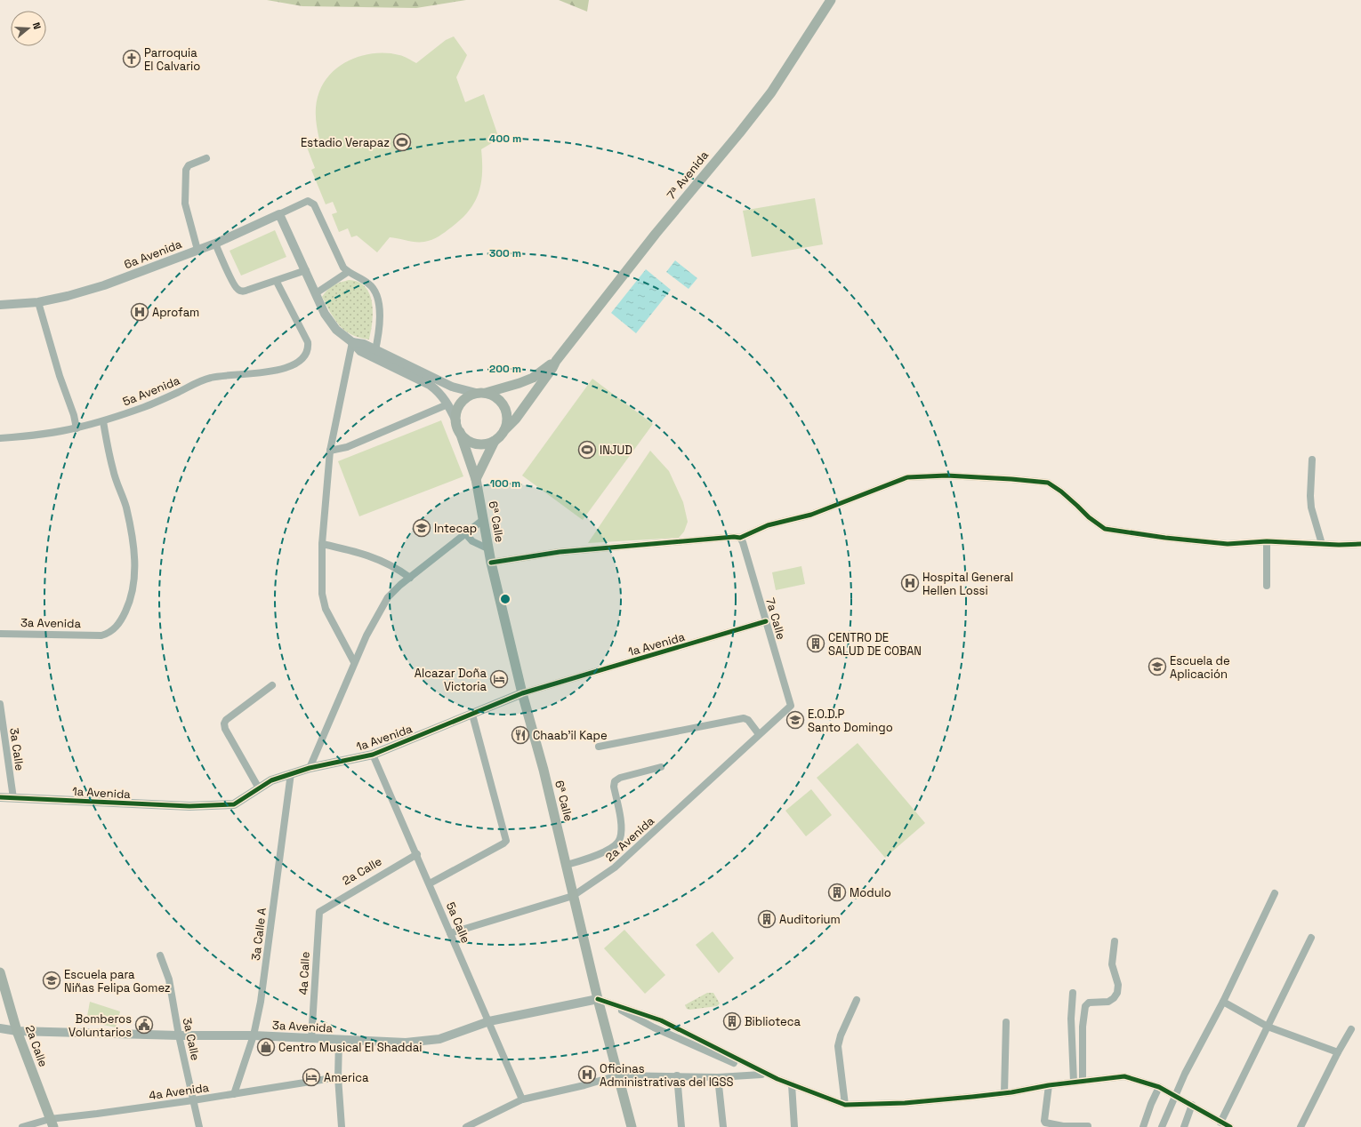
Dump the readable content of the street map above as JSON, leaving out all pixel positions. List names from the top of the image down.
{
  "streets": {
    "main road": ["7ª Avenida", "6ª Calle", "2a Calle"],
    "street": [
      "6a Avenida",
      "5a Avenida",
      "7a Calle",
      "3a Avenida",
      "1a Avenida",
      "3a Calle",
      "2a Avenida",
      "5a Calle",
      "3a Calle A",
      "4a Calle",
      "4a Avenida"
    ]
  },
  "crossings": [
    ["7ª Avenida", "6ª Calle"],
    ["5a Avenida", "3a Avenida"],
    ["6ª Calle", "3a Avenida"],
    ["6ª Calle", "1a Avenida"],
    ["6ª Calle", "2a Avenida"],
    ["7a Calle", "1a Avenida"],
    ["7a Calle", "2a Avenida"],
    ["3a Avenida", "3a Calle"],
    ["3a Avenida", "2a Calle"],
    ["3a Avenida", "5a Calle"],
    ["3a Avenida", "3a Calle A"],
    ["3a Avenida", "4a Calle"],
    ["1a Avenida", "3a Calle"],
    ["1a Avenida", "5a Calle"],
    ["1a Avenida", "3a Calle A"],
    ["3a Calle", "4a Avenida"],
    ["2a Avenida", "5a Calle"],
    ["2a Calle", "5a Calle"],
    ["2a Calle", "4a Calle"],
    ["2a Calle", "4a Avenida"],
    ["3a Calle A", "4a Avenida"]
  ],
  "places": {
    "church": ["Parroquia El Calvario"],
    "sports": ["Estadio Verapaz", "INJUD"],
    "hospital": ["Aprofam", "Hospital General Hellen Lossi", "Oficinas Administrativas del IGSS"],
    "school or university": [
      "Intecap",
      "Escuela de Aplicación",
      "E.O.D.P Santo Domingo",
      "Escuela para Niñas Felipa Gomez"
    ],
    "building": [
      "CENTRO DE SALUD DE COBAN",
      "Modulo",
      "Auditorium",
      "Biblioteca"
    ],
    "hotel": ["Alcazar Doña Victoria", "America"],
    "restaurant": ["Chaab'il Kape"],
    "public building": ["Bomberos Voluntarios"],
    "shop": ["Centro Musical El Shaddai"]
  },
  "north": "right",
  "rings": [
    "400 m",
    "300 m",
    "200 m",
    "100 m"
  ]
}
